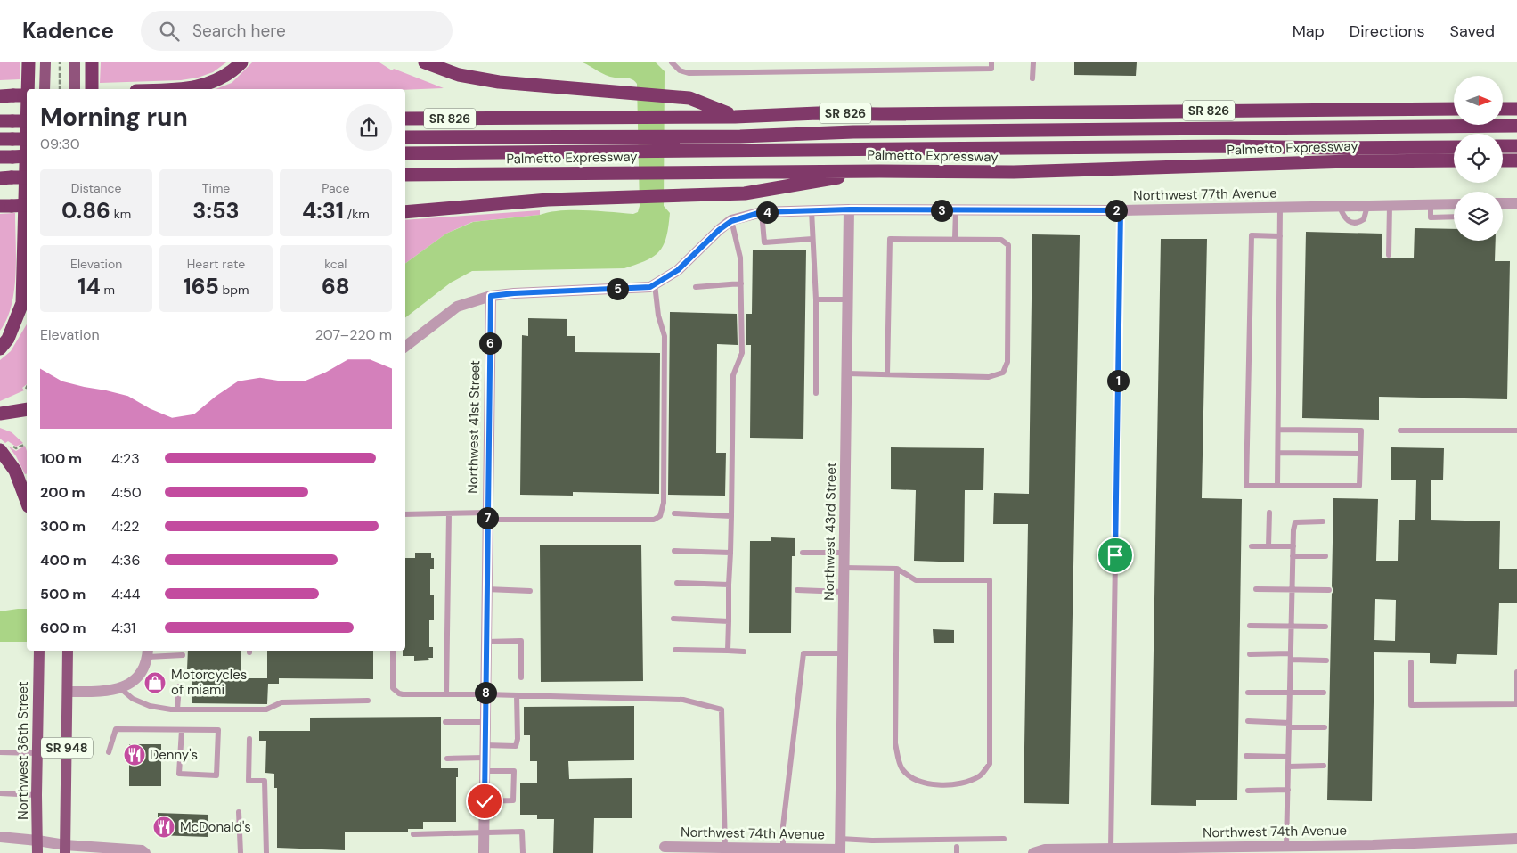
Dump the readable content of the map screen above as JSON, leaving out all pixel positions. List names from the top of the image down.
{
  "streets": {
    "highway": ["SR 826", "Palmetto Expressway"],
    "main road": ["SR 948", "Northwest 36th Street"],
    "street": [
      "Northwest 77th Avenue",
      "Northwest 41st Street",
      "Northwest 43rd Street",
      "Northwest 74th Avenue"
    ]
  },
  "crossings": [
    ["Northwest 77th Avenue", "Northwest 41st Street"],
    ["Northwest 77th Avenue", "Northwest 43rd Street"],
    ["Northwest 43rd Street", "Northwest 74th Avenue"]
  ],
  "places": {
    "shop": ["Motorcycles of miami"],
    "restaurant": ["Denny's", "McDonald's"]
  },
  "north": "right",
  "page": {
    "header": "Kadence",
    "search": "Search here",
    "nav": ["Map", "Directions", "Saved"],
    "heading": ["Morning run", "09:30"],
    "stats": [
      ["Distance", "0.86 km"],
      ["Time", "3:53"],
      ["Pace", "4:31 /km"],
      ["Elevation", "14 m"],
      ["Heart rate", "165 bpm"],
      ["kcal", "68"]
    ],
    "pins": [
      "2",
      "3",
      "4",
      "5",
      "6",
      "1",
      "7",
      "8"
    ],
    "chart": ["Elevation", "207–220 m"],
    "list": [
      {
        "name": "100 m",
        "note": "4:23"
      },
      {
        "name": "200 m",
        "note": "4:50"
      },
      {
        "name": "300 m",
        "note": "4:22"
      },
      {
        "name": "400 m",
        "note": "4:36"
      },
      {
        "name": "500 m",
        "note": "4:44"
      },
      {
        "name": "600 m",
        "note": "4:31"
      }
    ]
  }
}
